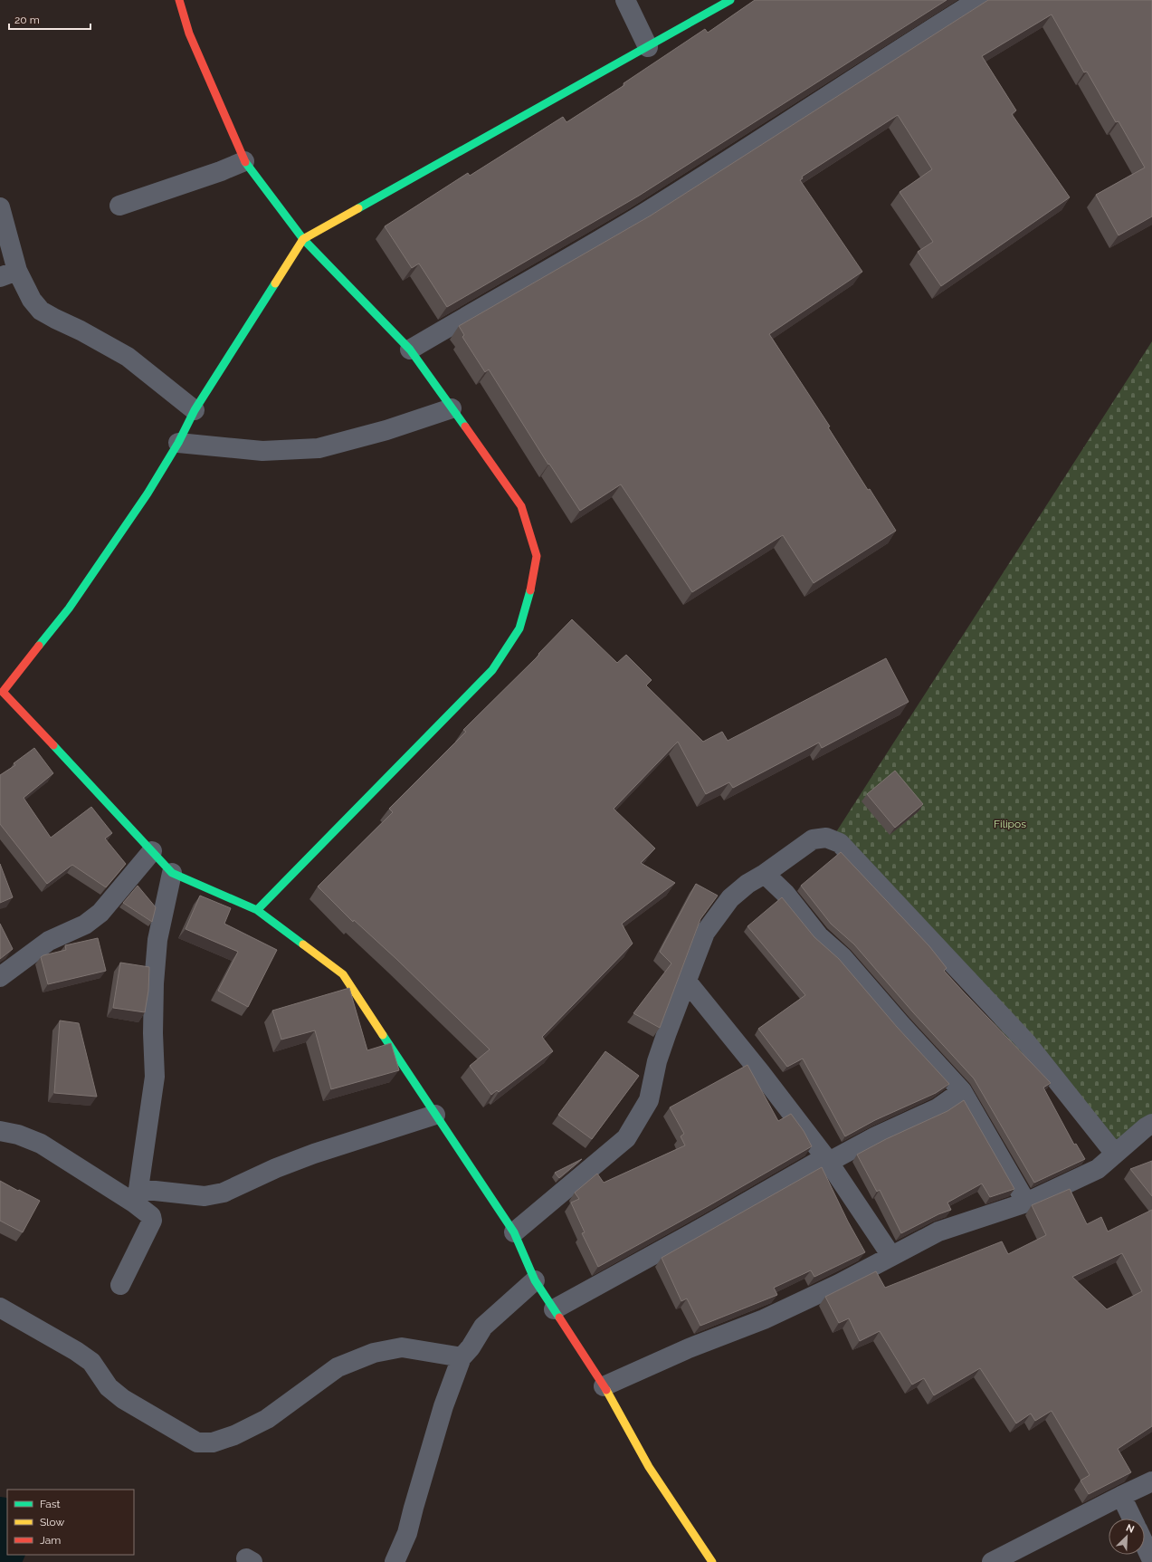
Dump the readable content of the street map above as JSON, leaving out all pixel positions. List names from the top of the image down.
{
  "parks": ["Filipos"],
  "legend": ["Fast", "Slow", "Jam"],
  "scale_bar": "20 m",
  "north": "top right"
}
